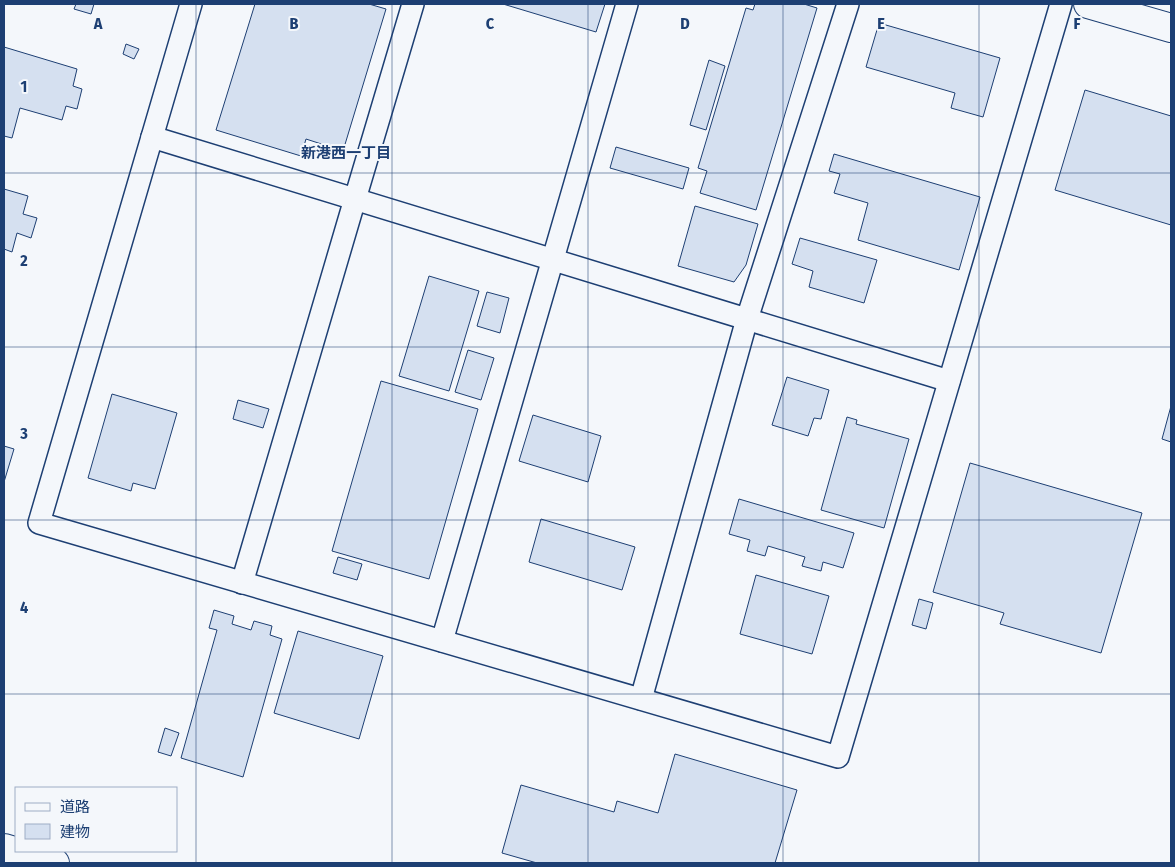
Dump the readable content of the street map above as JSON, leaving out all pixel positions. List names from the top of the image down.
{
  "districts": ["新港西一丁目"],
  "legend": ["道路", "建物"],
  "grid": {
    "columns": [
      "A",
      "B",
      "C",
      "D",
      "E",
      "F"
    ],
    "rows": [
      "1",
      "2",
      "3",
      "4"
    ]
  }
}
